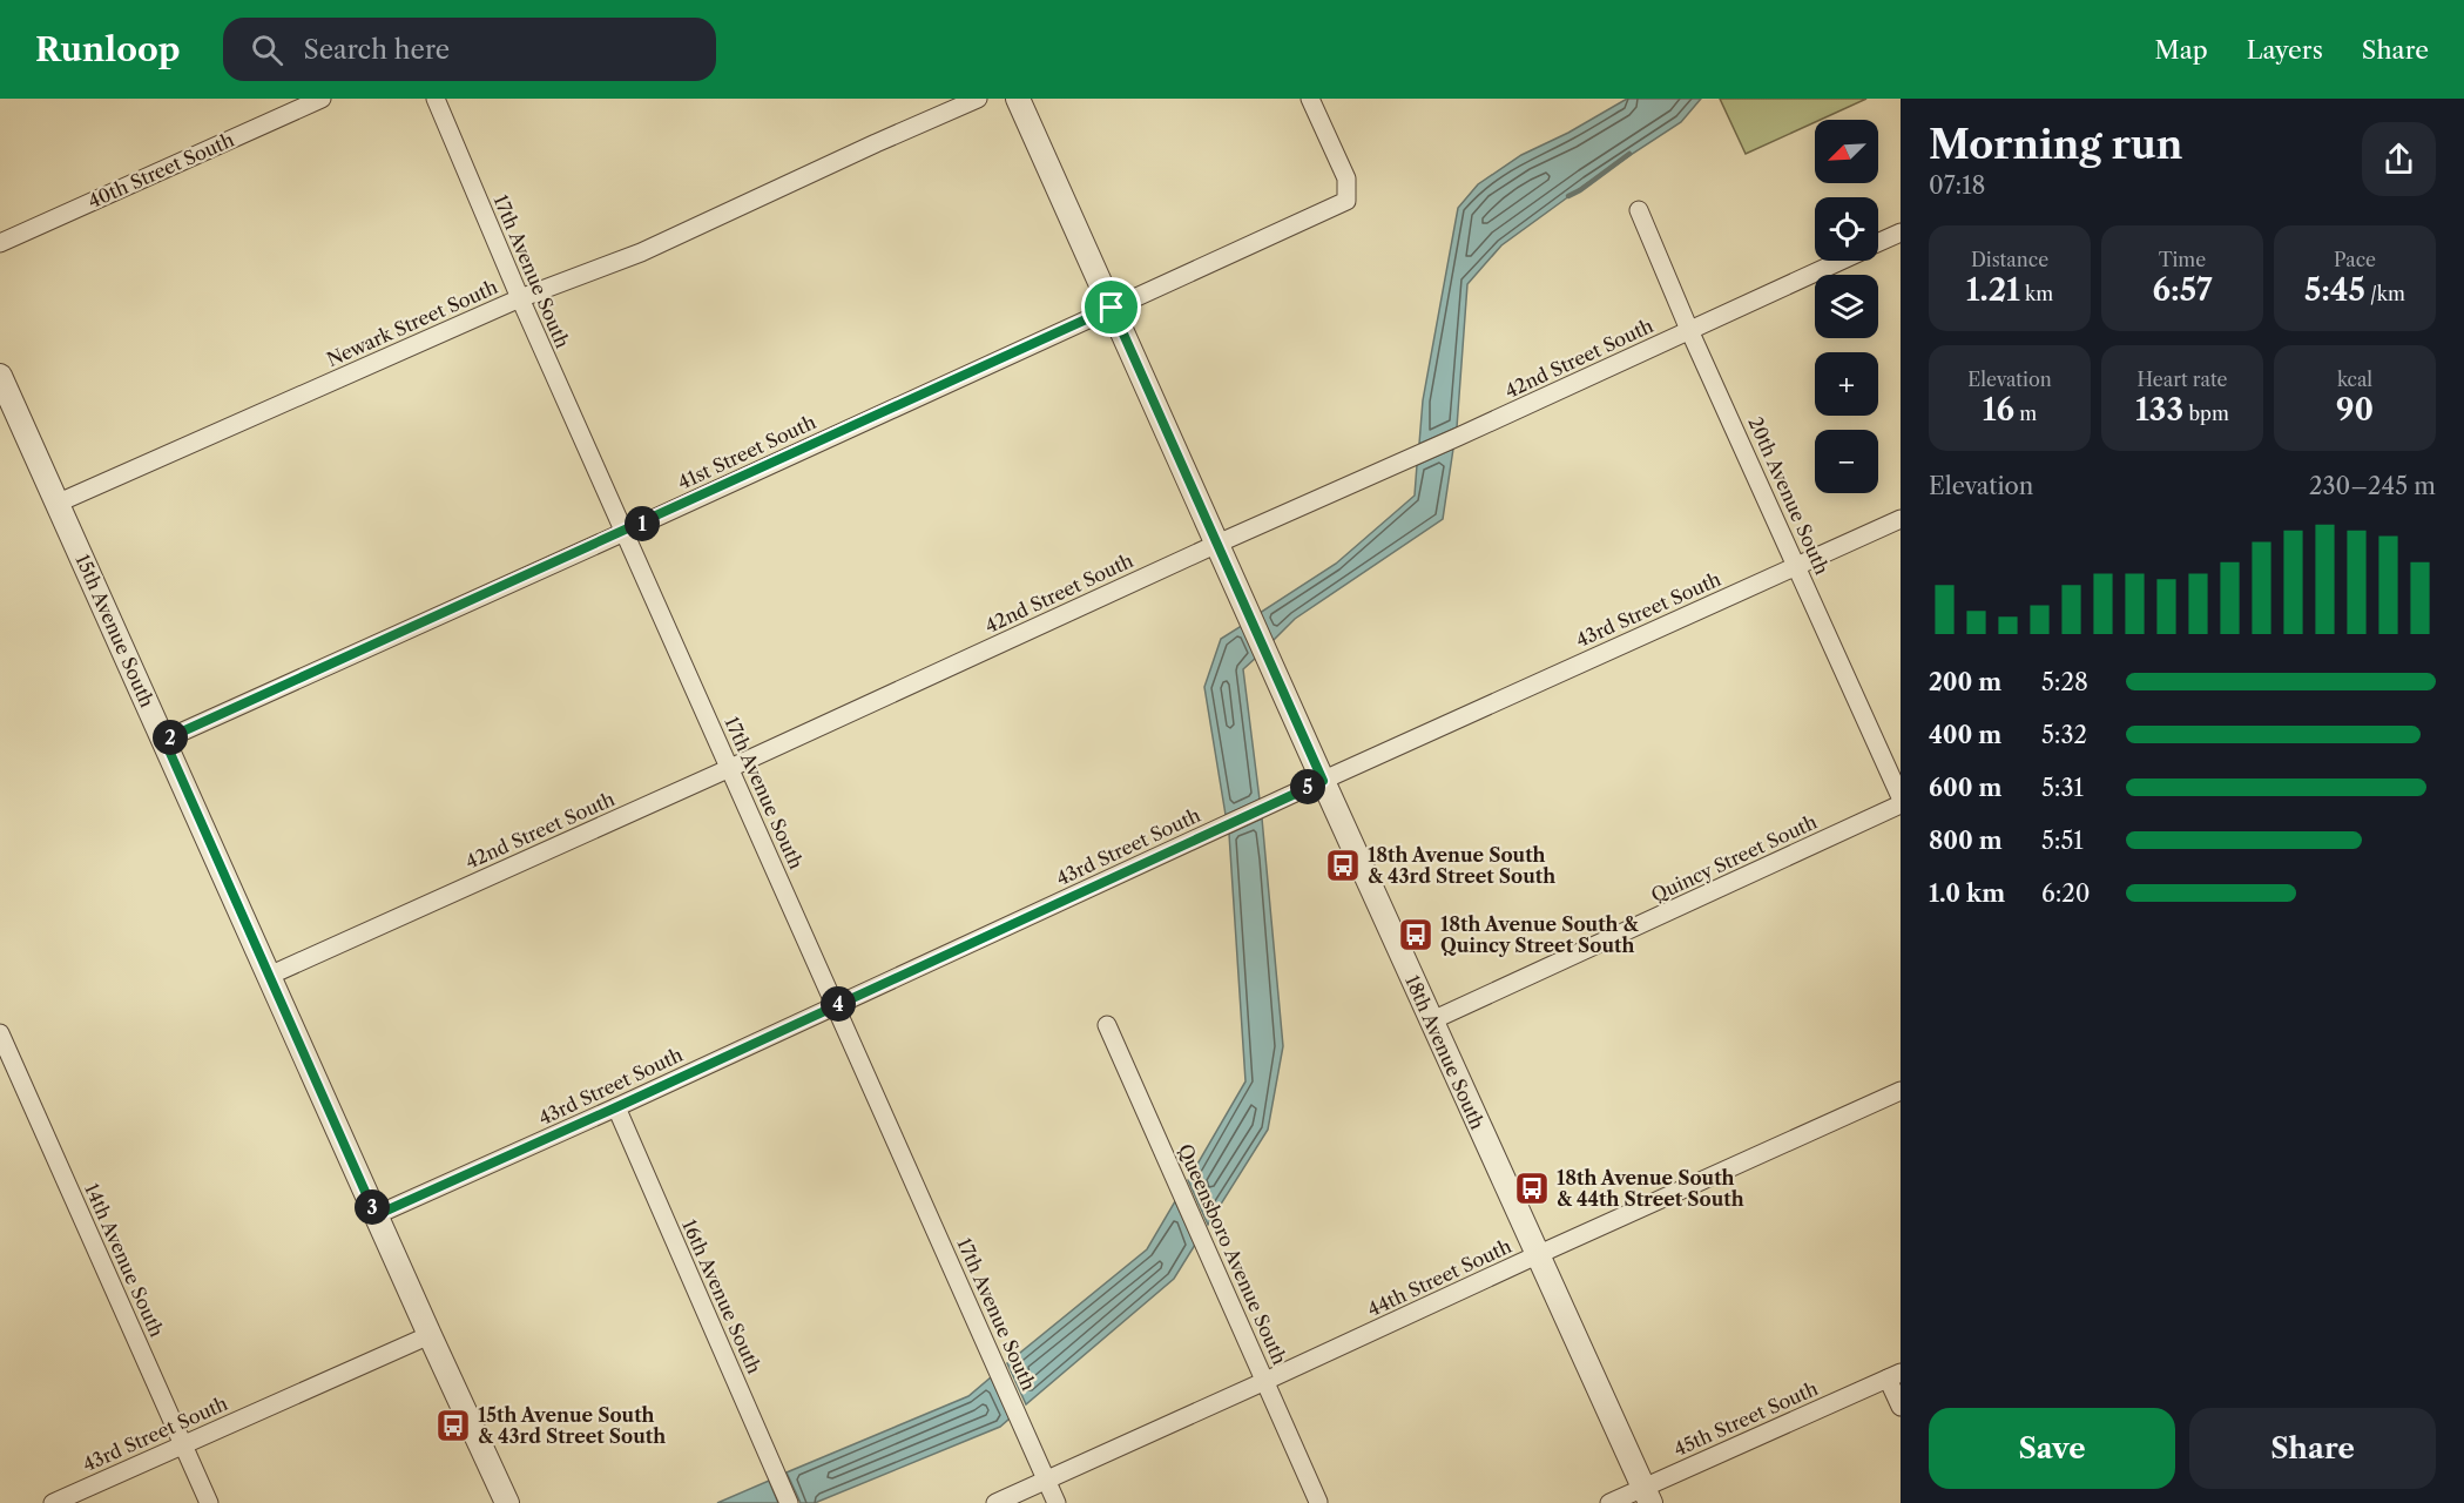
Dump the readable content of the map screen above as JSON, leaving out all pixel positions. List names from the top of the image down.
{
  "streets": {
    "street": [
      "40th Street South",
      "17th Avenue South",
      "Newark Street South",
      "42nd Street South",
      "41st Street South",
      "20th Avenue South",
      "43rd Street South",
      "15th Avenue South",
      "Quincy Street South",
      "18th Avenue South",
      "Queensboro Avenue South",
      "14th Avenue South",
      "44th Street South",
      "16th Avenue South",
      "45th Street South"
    ]
  },
  "crossings": [
    ["17th Avenue South", "Newark Street South"],
    ["17th Avenue South", "42nd Street South"],
    ["17th Avenue South", "41st Street South"],
    ["17th Avenue South", "43rd Street South"],
    ["17th Avenue South", "44th Street South"],
    ["Newark Street South", "15th Avenue South"],
    ["42nd Street South", "20th Avenue South"],
    ["42nd Street South", "15th Avenue South"],
    ["42nd Street South", "18th Avenue South"],
    ["41st Street South", "15th Avenue South"],
    ["41st Street South", "18th Avenue South"],
    ["20th Avenue South", "43rd Street South"],
    ["43rd Street South", "15th Avenue South"],
    ["43rd Street South", "18th Avenue South"],
    ["43rd Street South", "14th Avenue South"],
    ["43rd Street South", "16th Avenue South"],
    ["Quincy Street South", "18th Avenue South"],
    ["18th Avenue South", "44th Street South"],
    ["18th Avenue South", "45th Street South"],
    ["Queensboro Avenue South", "44th Street South"]
  ],
  "places": {
    "bus stop": [
      "18th Avenue South & 43rd Street South",
      "18th Avenue South & Quincy Street South",
      "18th Avenue South & 44th Street South",
      "15th Avenue South & 43rd Street South"
    ]
  },
  "north": "bottom left",
  "page": {
    "header": "Runloop",
    "search": "Search here",
    "nav": ["Map", "Layers", "Share"],
    "heading": ["Morning run", "07:18"],
    "map_buttons": ["+", "−"],
    "stats": [
      ["Distance", "1.21 km"],
      ["Time", "6:57"],
      ["Pace", "5:45 /km"],
      ["Elevation", "16 m"],
      ["Heart rate", "133 bpm"],
      ["kcal", "90"]
    ],
    "chart": ["Elevation", "230–245 m"],
    "pins": [
      "1",
      "2",
      "5",
      "4",
      "3"
    ],
    "list": [
      {
        "name": "200 m",
        "note": "5:28"
      },
      {
        "name": "400 m",
        "note": "5:32"
      },
      {
        "name": "600 m",
        "note": "5:31"
      },
      {
        "name": "800 m",
        "note": "5:51"
      },
      {
        "name": "1.0 km",
        "note": "6:20"
      }
    ],
    "buttons": ["Save", "Share"]
  }
}
